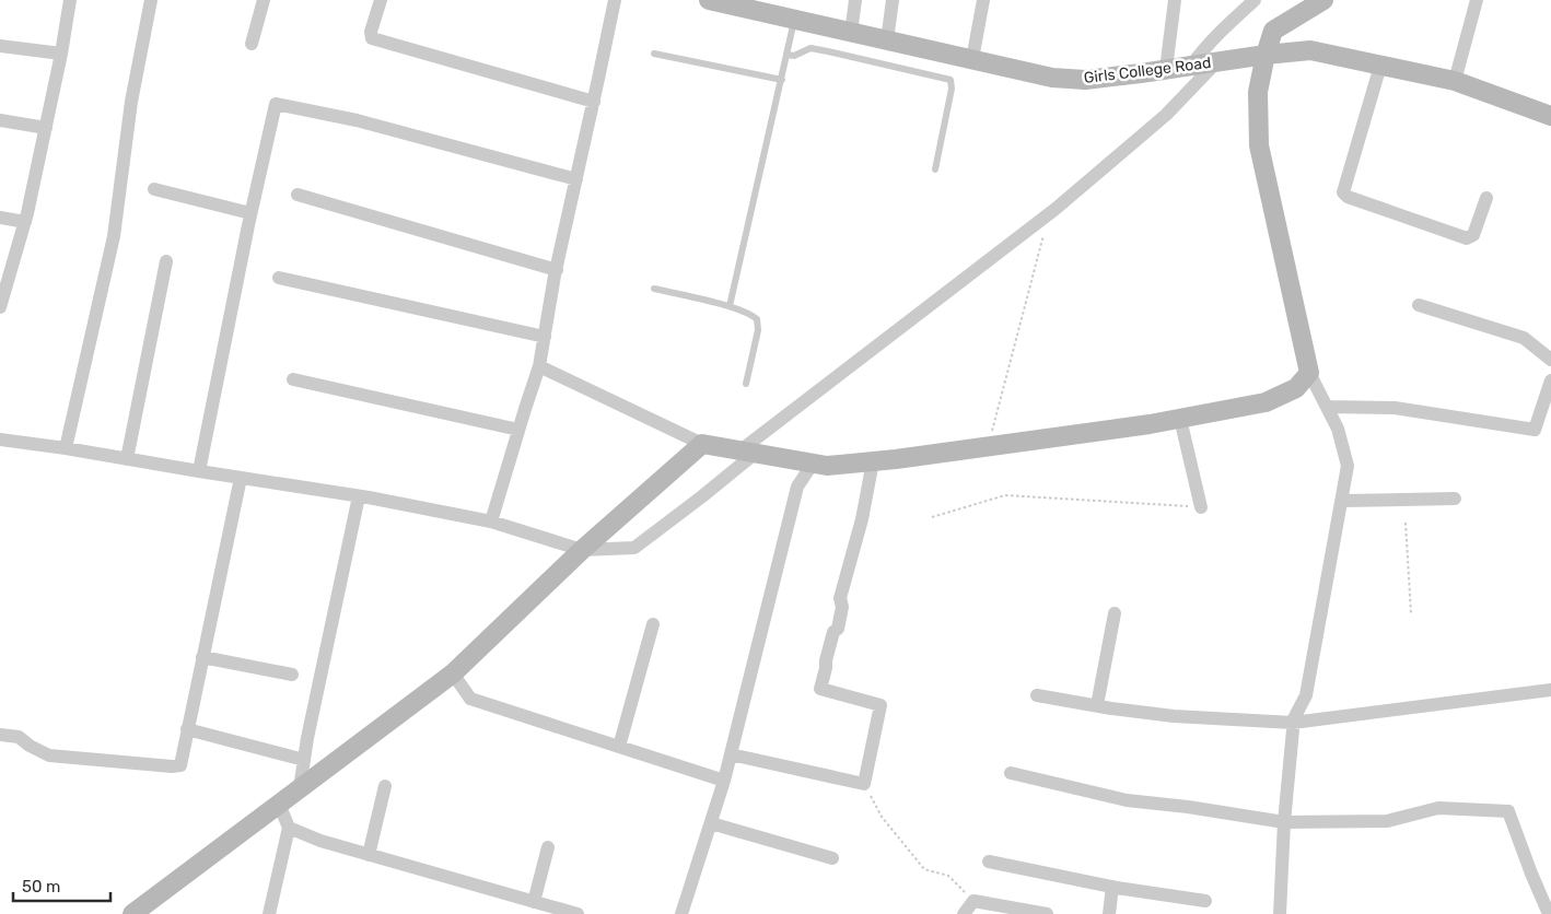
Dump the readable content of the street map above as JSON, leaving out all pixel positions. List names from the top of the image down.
{
  "streets": {
    "street": ["Girls College Road"]
  },
  "scale_bar": "50 m"
}
